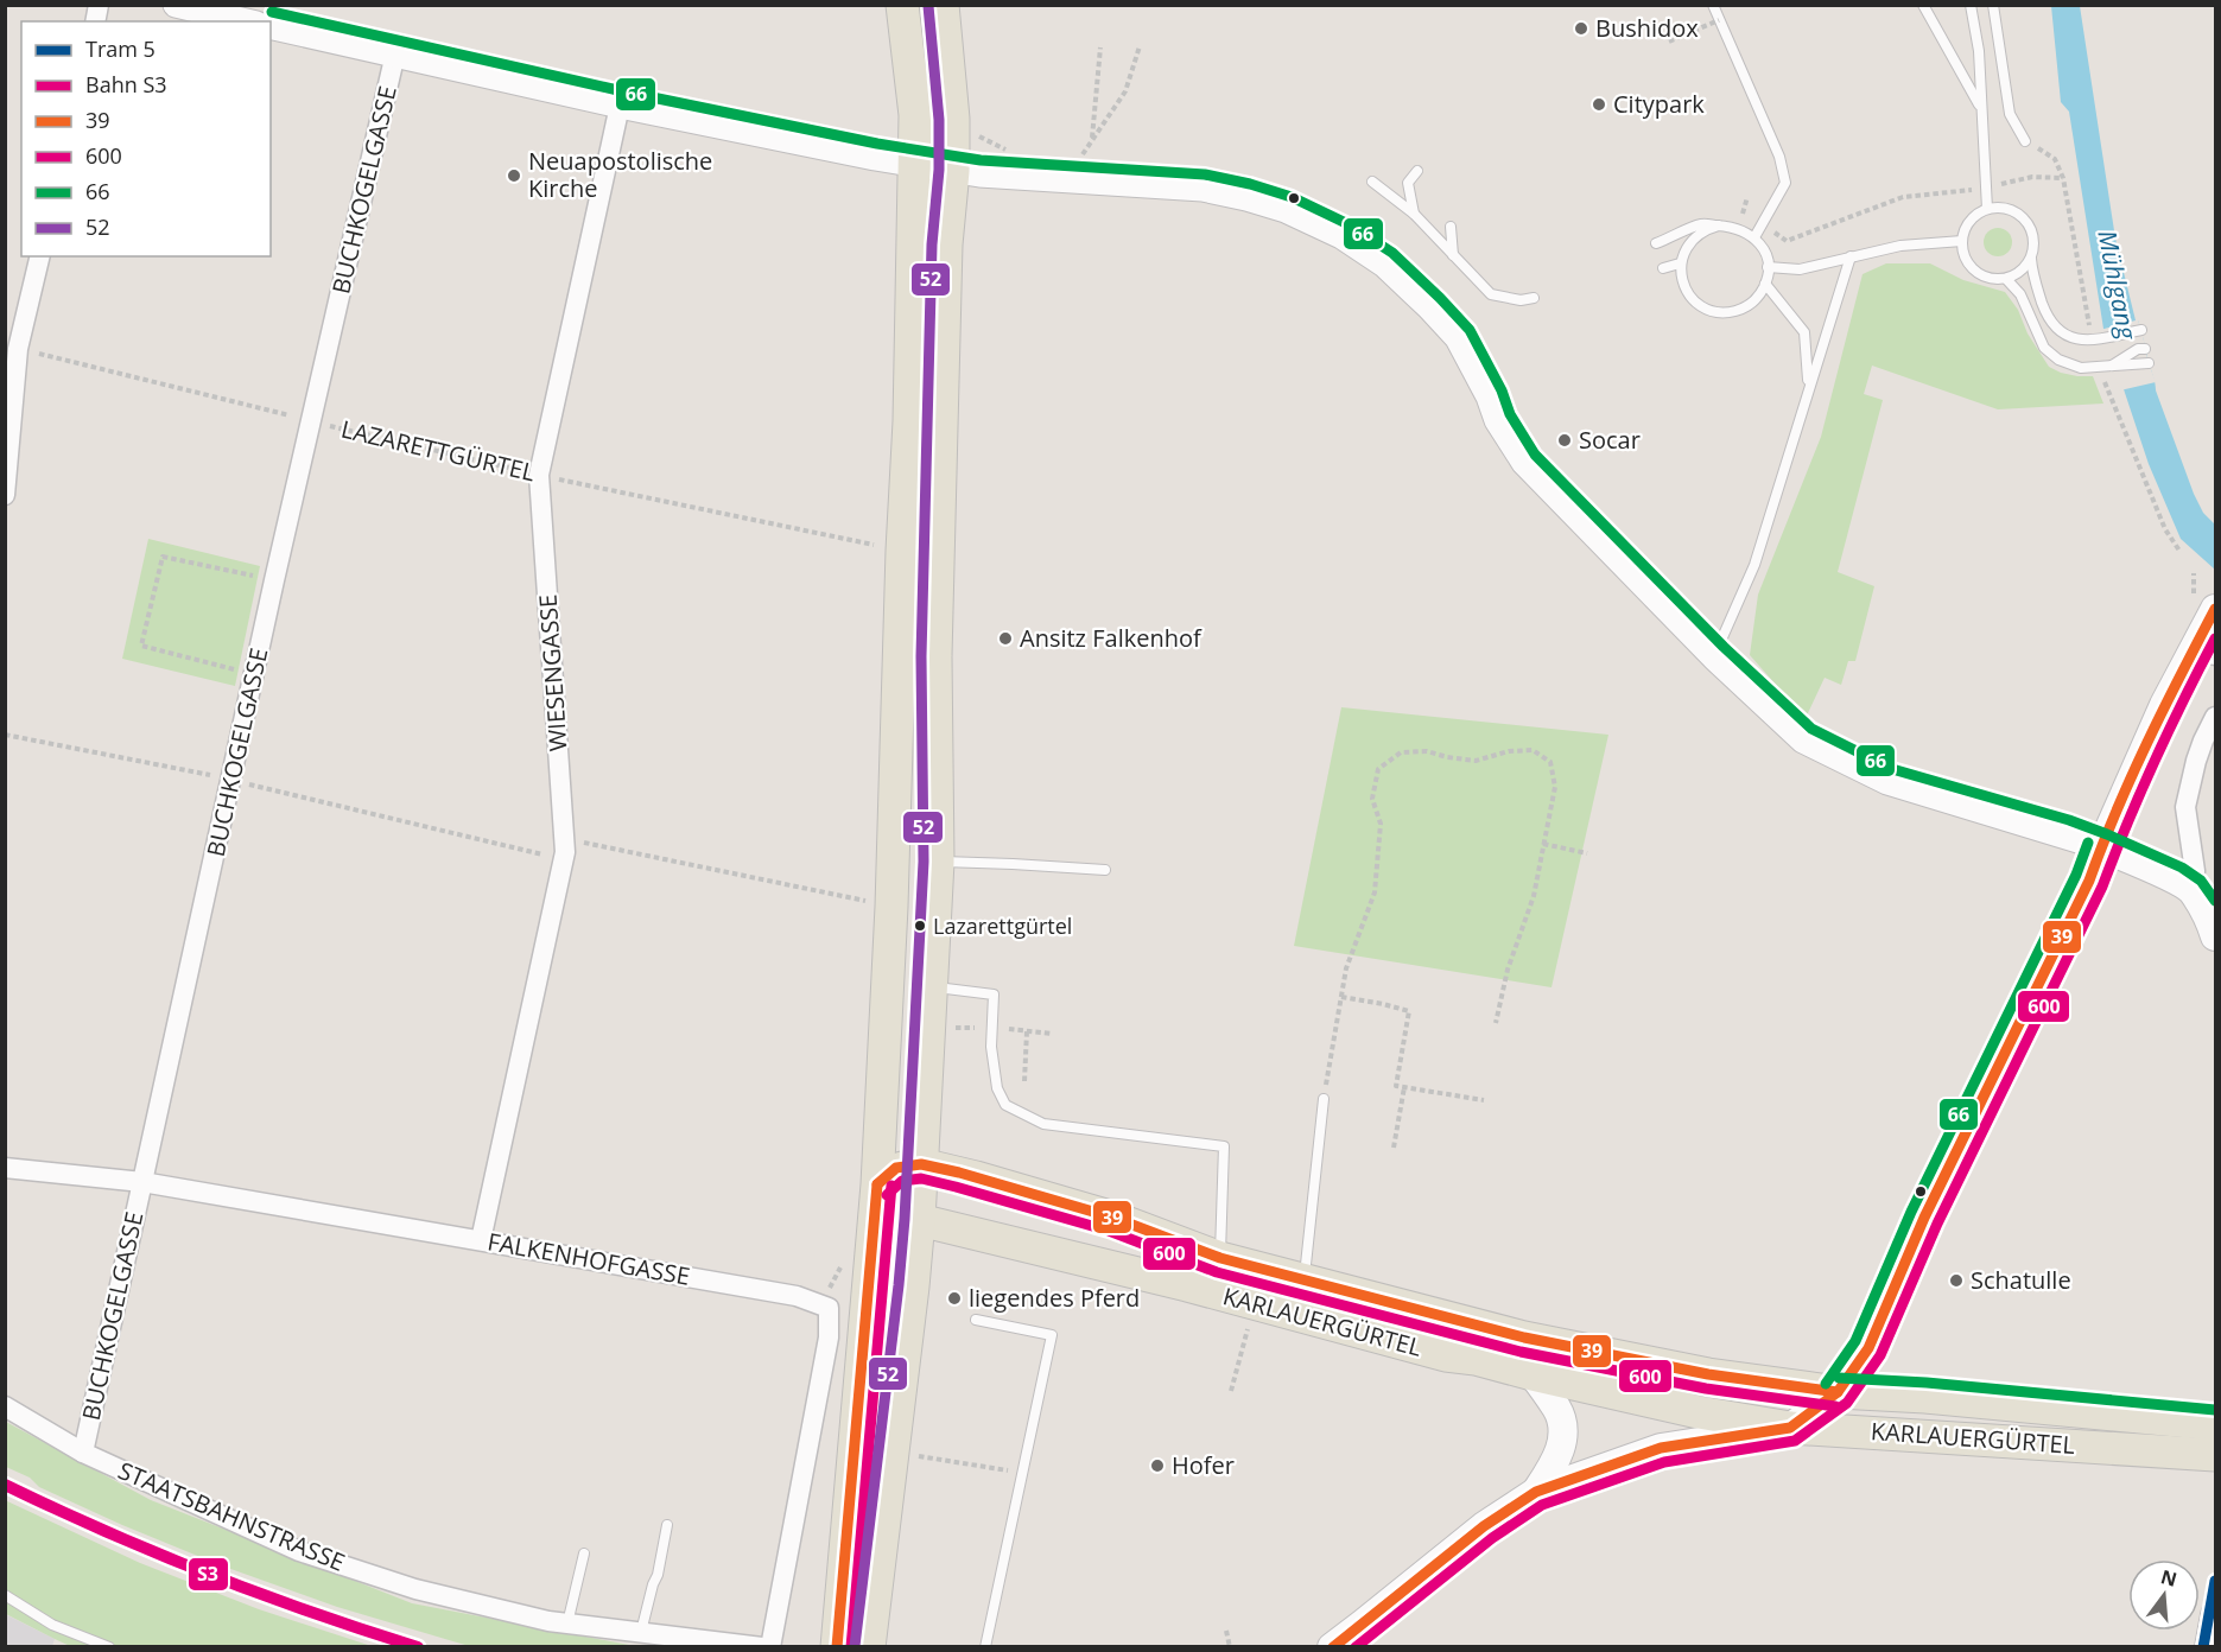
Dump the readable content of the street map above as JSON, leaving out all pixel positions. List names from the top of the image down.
{
  "streets": {
    "main road": ["KARLAUERGÜRTEL"],
    "street": [
      "BUCHKOGELGASSE",
      "WIESENGASSE",
      "FALKENHOFGASSE",
      "STAATSBAHNSTRASSE"
    ],
    "path": ["LAZARETTGÜRTEL"]
  },
  "crossings": [
    ["BUCHKOGELGASSE", "LAZARETTGÜRTEL"],
    ["BUCHKOGELGASSE", "FALKENHOFGASSE"],
    ["BUCHKOGELGASSE", "STAATSBAHNSTRASSE"],
    ["LAZARETTGÜRTEL", "WIESENGASSE"],
    ["WIESENGASSE", "FALKENHOFGASSE"]
  ],
  "water": ["Mühlgang"],
  "places": [
    "Bushidox",
    "Citypark",
    "Neuapostolische Kirche",
    "Socar",
    "Ansitz Falkenhof",
    "Lazarettgürtel",
    "Schatulle",
    "liegendes Pferd",
    "Hofer"
  ],
  "lines": [
    "transit line 52",
    "transit line 66",
    "transit line 39",
    "transit line 600",
    "rail line S3",
    "tram line 5"
  ],
  "legend": [
    "Tram 5",
    "Bahn S3",
    "39",
    "600",
    "66",
    "52"
  ],
  "north": "top"
}
